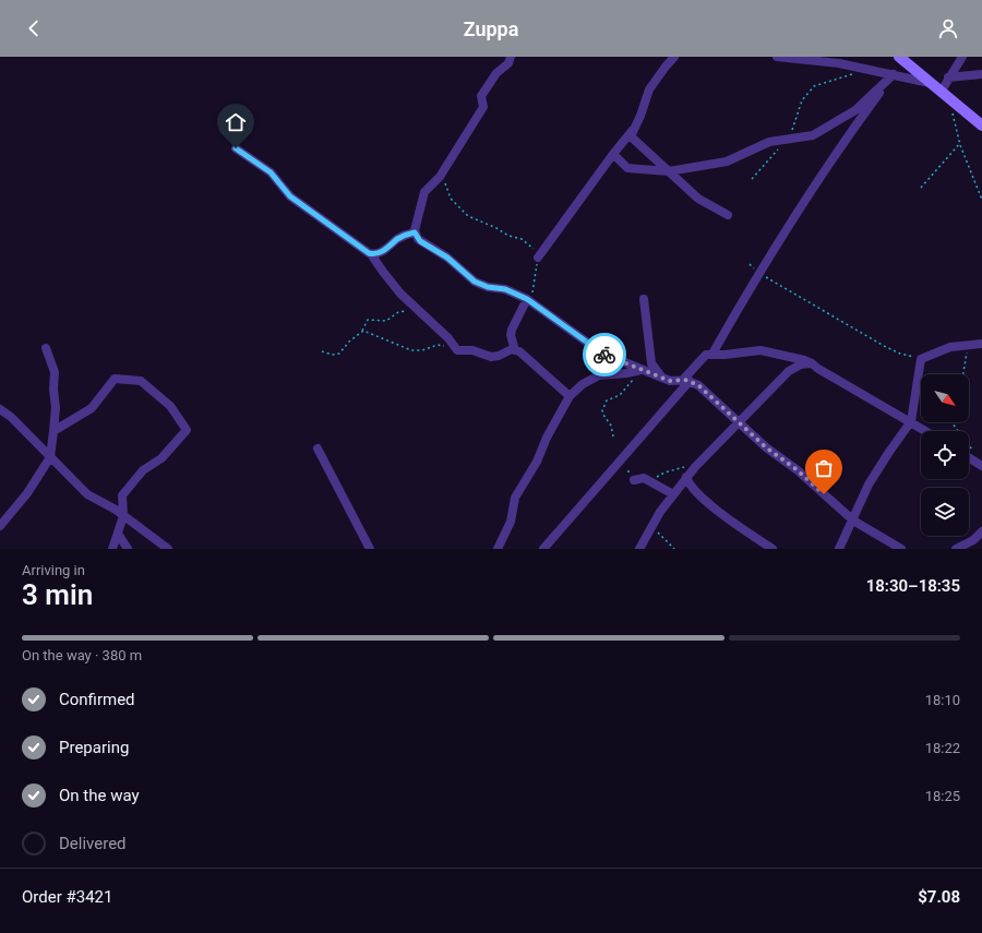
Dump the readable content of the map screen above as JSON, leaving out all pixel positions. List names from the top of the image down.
{
  "north": "bottom right",
  "page": {
    "header": "Zuppa",
    "heading": ["3 min", "Arriving in", "18:30–18:35"],
    "panel": ["Order #3421", "$7.08"],
    "bar": "On the way · 380 m",
    "list": [
      ["Confirmed", "18:10"],
      ["Preparing", "18:22"],
      ["On the way", "18:25"],
      "Delivered"
    ]
  }
}
